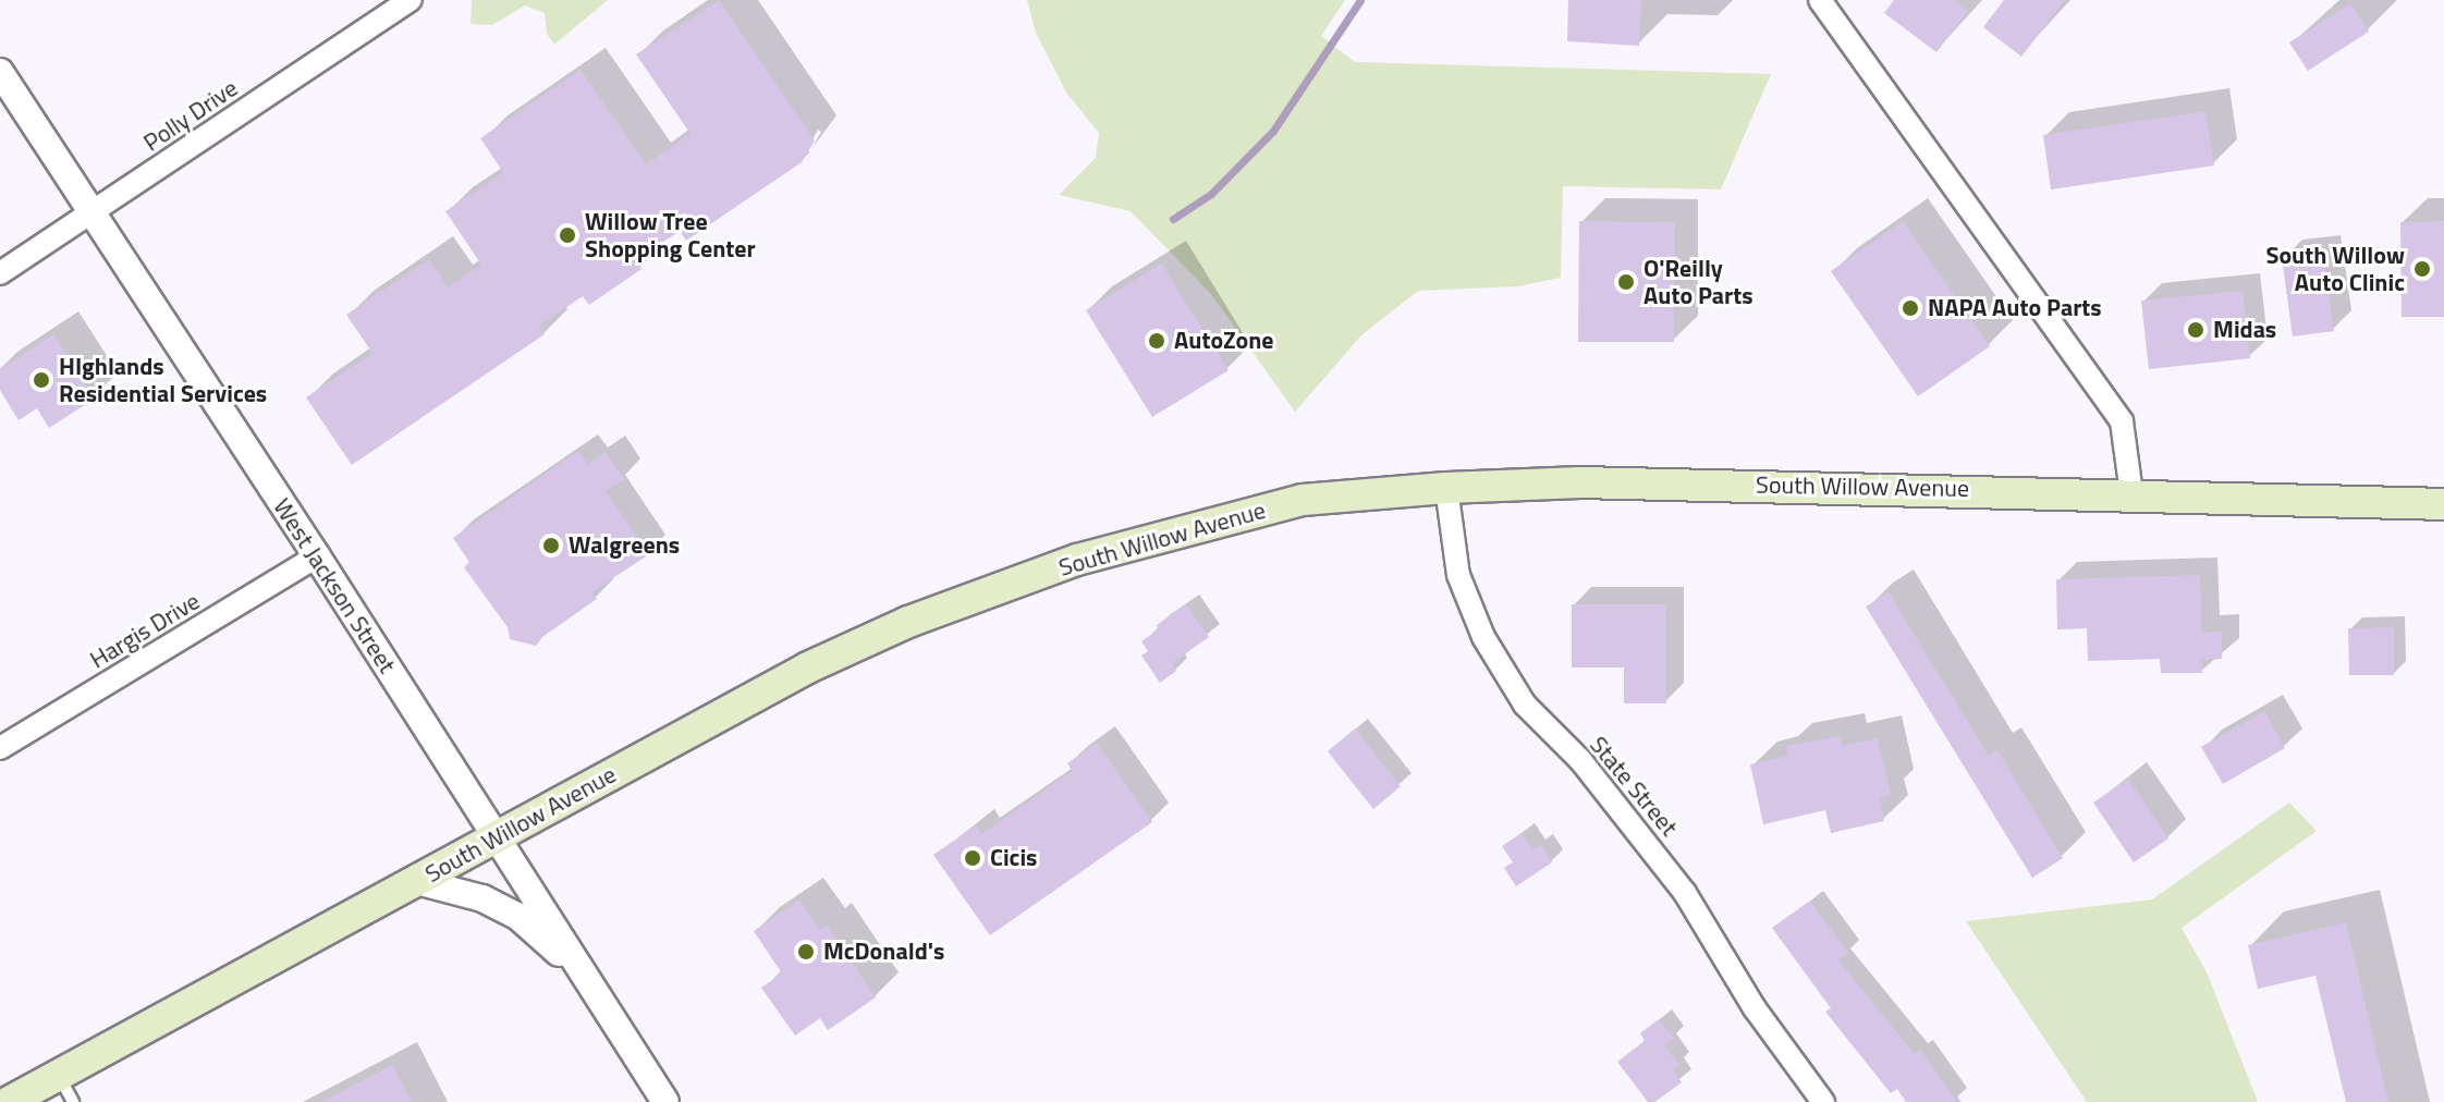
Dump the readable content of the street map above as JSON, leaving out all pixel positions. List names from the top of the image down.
{
  "streets": {
    "main road": ["South Willow Avenue"],
    "street": [
      "Polly Drive",
      "West Jackson Street",
      "Hargis Drive",
      "State Street"
    ]
  },
  "crossings": [
    ["Polly Drive", "West Jackson Street"],
    ["South Willow Avenue", "West Jackson Street"],
    ["South Willow Avenue", "State Street"],
    ["West Jackson Street", "Hargis Drive"]
  ],
  "places": [
    "Willow Tree Shopping Center",
    "South Willow Auto Clinic",
    "O'Reilly Auto Parts",
    "NAPA Auto Parts",
    "Midas",
    "AutoZone",
    "HIghlands Residential Services",
    "Walgreens",
    "Cicis",
    "McDonald's"
  ]
}
